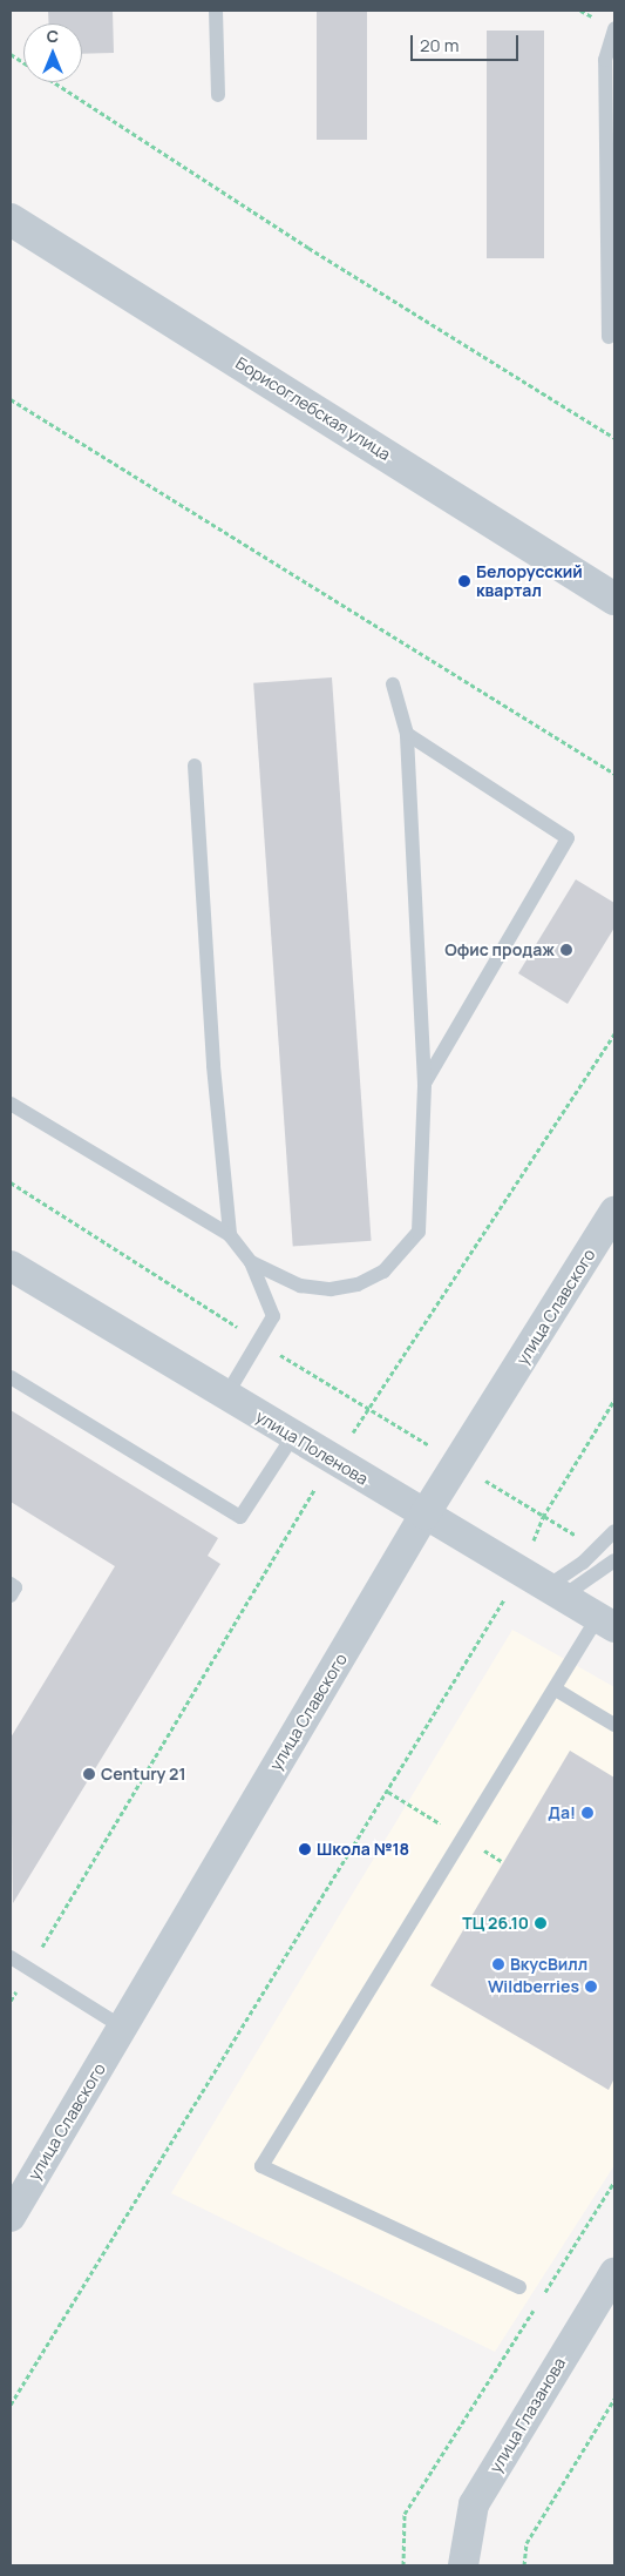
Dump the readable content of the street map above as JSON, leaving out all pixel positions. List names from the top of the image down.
{
  "streets": {
    "street": [
      "Борисоглебская улица",
      "улица Славского",
      "улица Поленова",
      "улица Глазанова"
    ]
  },
  "crossings": [
    ["улица Славского", "улица Поленова"]
  ],
  "places": [
    "Белорусский квартал",
    "Офис продаж",
    "Century 21",
    "Да!",
    "Школа №18",
    "ТЦ 26.10",
    "ВкусВилл",
    "Wildberries"
  ],
  "scale_bar": "20 m",
  "north": "top"
}
